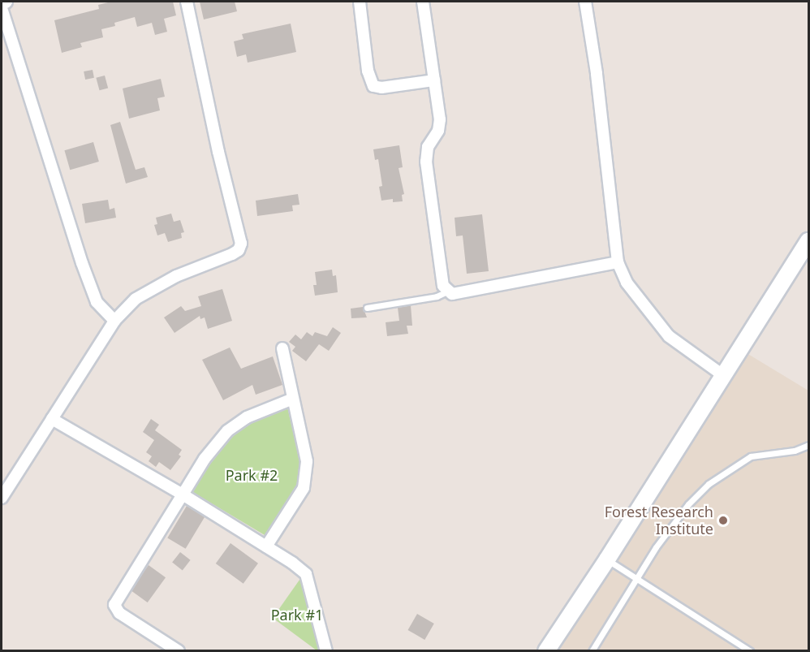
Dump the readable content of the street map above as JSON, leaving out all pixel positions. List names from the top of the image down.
{
  "parks": ["Park #2", "Park #1"],
  "places": ["Forest Research Institute"]
}
